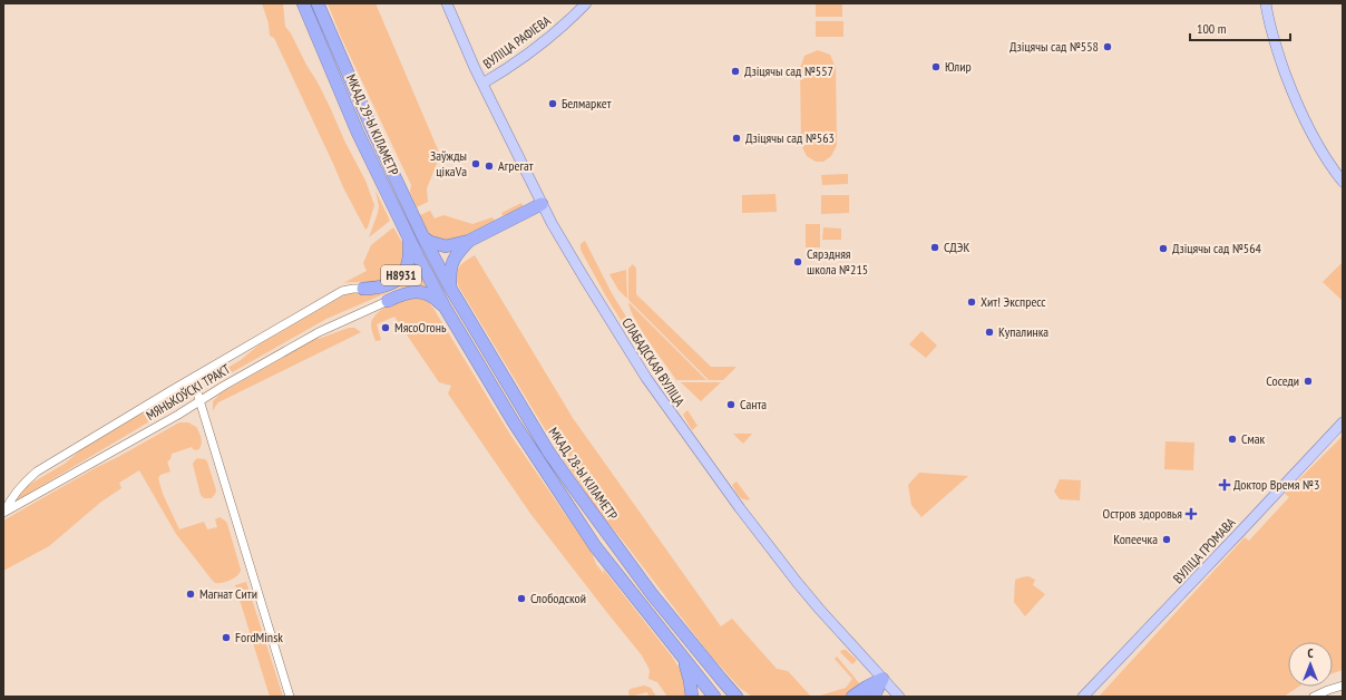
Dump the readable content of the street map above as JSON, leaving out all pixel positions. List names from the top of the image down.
{
  "streets": {
    "highway": ["МКАД, 29-Ы КІЛАМЕТР", "Н8931", "МКАД, 28-Ы КІЛАМЕТР"],
    "main road": ["ВУЛІЦА РАФІЕВА", "СЛАБАДСКАЯ ВУЛІЦА", "ВУЛІЦА ГРОМАВА"],
    "street": ["МЯНЬКОЎСКІ ТРАКТ"]
  },
  "crossings": [
    ["ВУЛІЦА РАФІЕВА", "СЛАБАДСКАЯ ВУЛІЦА"],
    ["МКАД, 29-Ы КІЛАМЕТР", "Н8931"],
    ["МКАД, 29-Ы КІЛАМЕТР", "МКАД, 28-Ы КІЛАМЕТР"],
    ["Н8931", "МЯНЬКОЎСКІ ТРАКТ"]
  ],
  "places": {
    "other": [
      "Дзіцячы сад №558",
      "Юлир",
      "Дзіцячы сад №557",
      "Белмаркет",
      "Дзіцячы сад №563",
      "Заўжды цікаVа",
      "Агрегат",
      "СДЭК",
      "Дзіцячы сад №564",
      "Сярэдняя школа №215",
      "Хит! Экспресс",
      "МясоОгонь",
      "Купалинка",
      "Соседи",
      "Санта",
      "Смак",
      "Копеечка",
      "Магнат Cити",
      "Слободской",
      "FordMinsk"
    ],
    "health": ["Доктор Время №3", "Остров здоровья"]
  },
  "scale_bar": "100 m",
  "north": "top"
}
